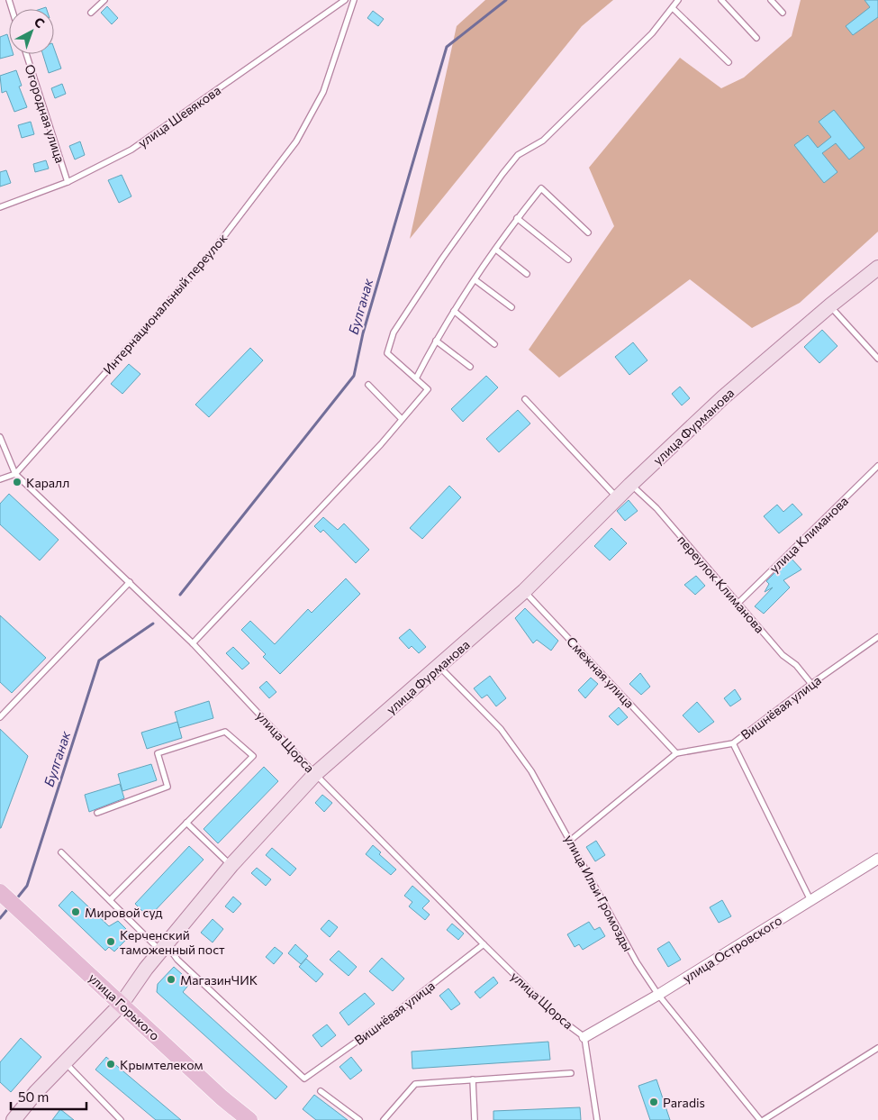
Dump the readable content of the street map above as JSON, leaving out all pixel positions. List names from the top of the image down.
{
  "streets": {
    "main road": ["улица Фурманова", "улица Горького"],
    "street": ["улица Островского"],
    "lane": [
      "Огородная улица",
      "улица Шевякова",
      "Интернациональный переулок",
      "улица Климанова",
      "переулок Климанова",
      "Смежная улица",
      "Вишнёвая улица",
      "улица Щорса",
      "улица Ильи Громозды"
    ]
  },
  "crossings": [
    ["Огородная улица", "улица Шевякова"],
    ["Интернациональный переулок", "улица Щорса"],
    ["улица Фурманова", "переулок Климанова"],
    ["улица Фурманова", "Смежная улица"],
    ["улица Фурманова", "Вишнёвая улица"],
    ["улица Фурманова", "улица Щорса"],
    ["улица Фурманова", "улица Ильи Громозды"],
    ["улица Фурманова", "улица Горького"],
    ["улица Климанова", "переулок Климанова"],
    ["переулок Климанова", "Вишнёвая улица"],
    ["Смежная улица", "Вишнёвая улица"],
    ["Вишнёвая улица", "улица Щорса"],
    ["Вишнёвая улица", "улица Ильи Громозды"],
    ["улица Щорса", "улица Островского"],
    ["улица Ильи Громозды", "улица Островского"]
  ],
  "water": ["Булганак"],
  "places": [
    "Каралл",
    "Мировой суд",
    "Керченский таможенный пост",
    "МагазинЧИК",
    "Крымтелеком",
    "Paradis"
  ],
  "scale_bar": "50 m",
  "north": "top right"
}
